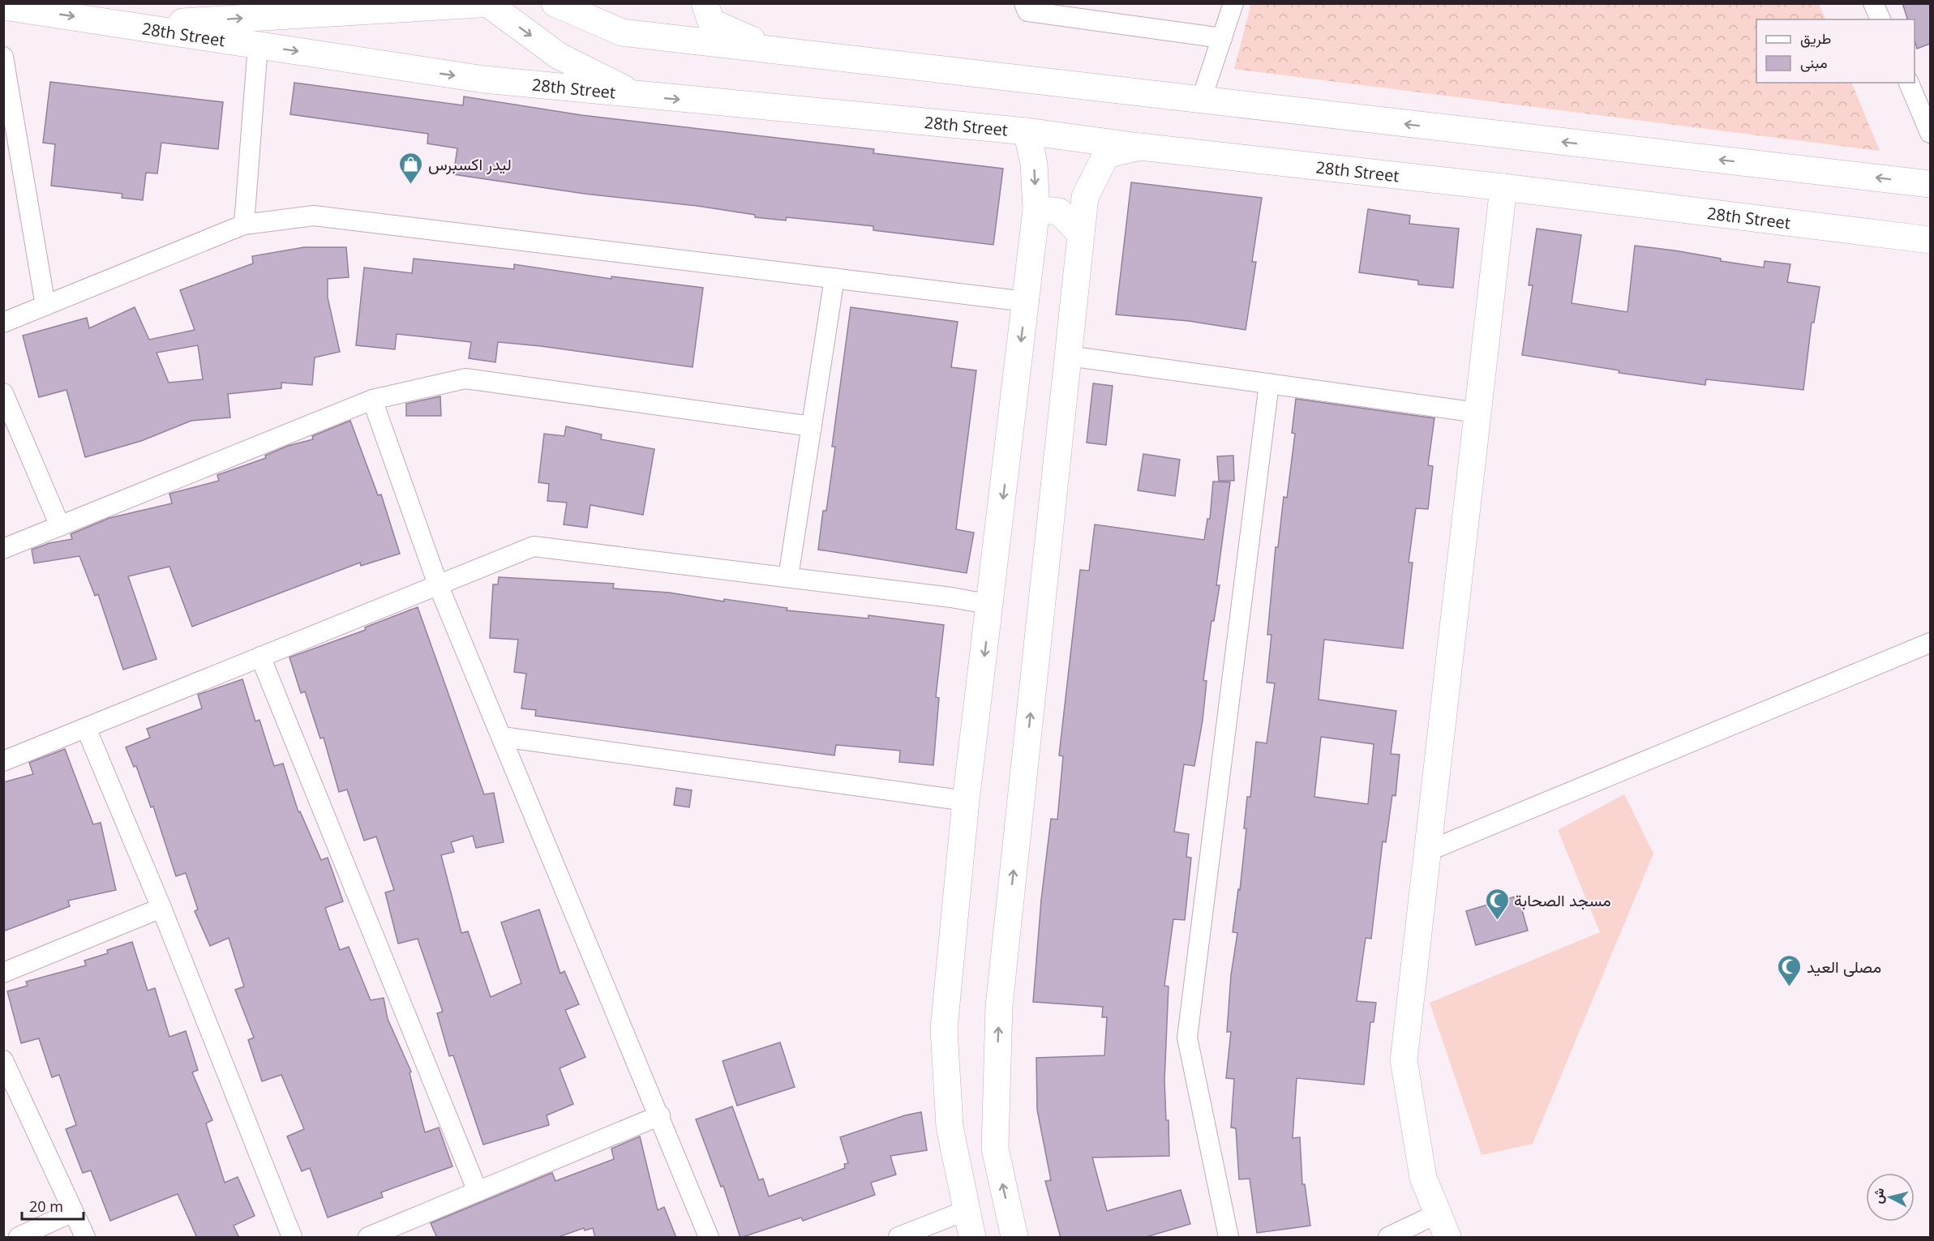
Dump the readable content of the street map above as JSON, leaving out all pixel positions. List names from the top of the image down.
{
  "streets": {
    "main road": ["28th Street"]
  },
  "places": {
    "shop": ["ليدر اكسبرس"],
    "mosque": ["مسجد الصحابة", "مصلى العيد"]
  },
  "legend": ["طريق", "مبنى"],
  "scale_bar": "20 m",
  "north": "left"
}
